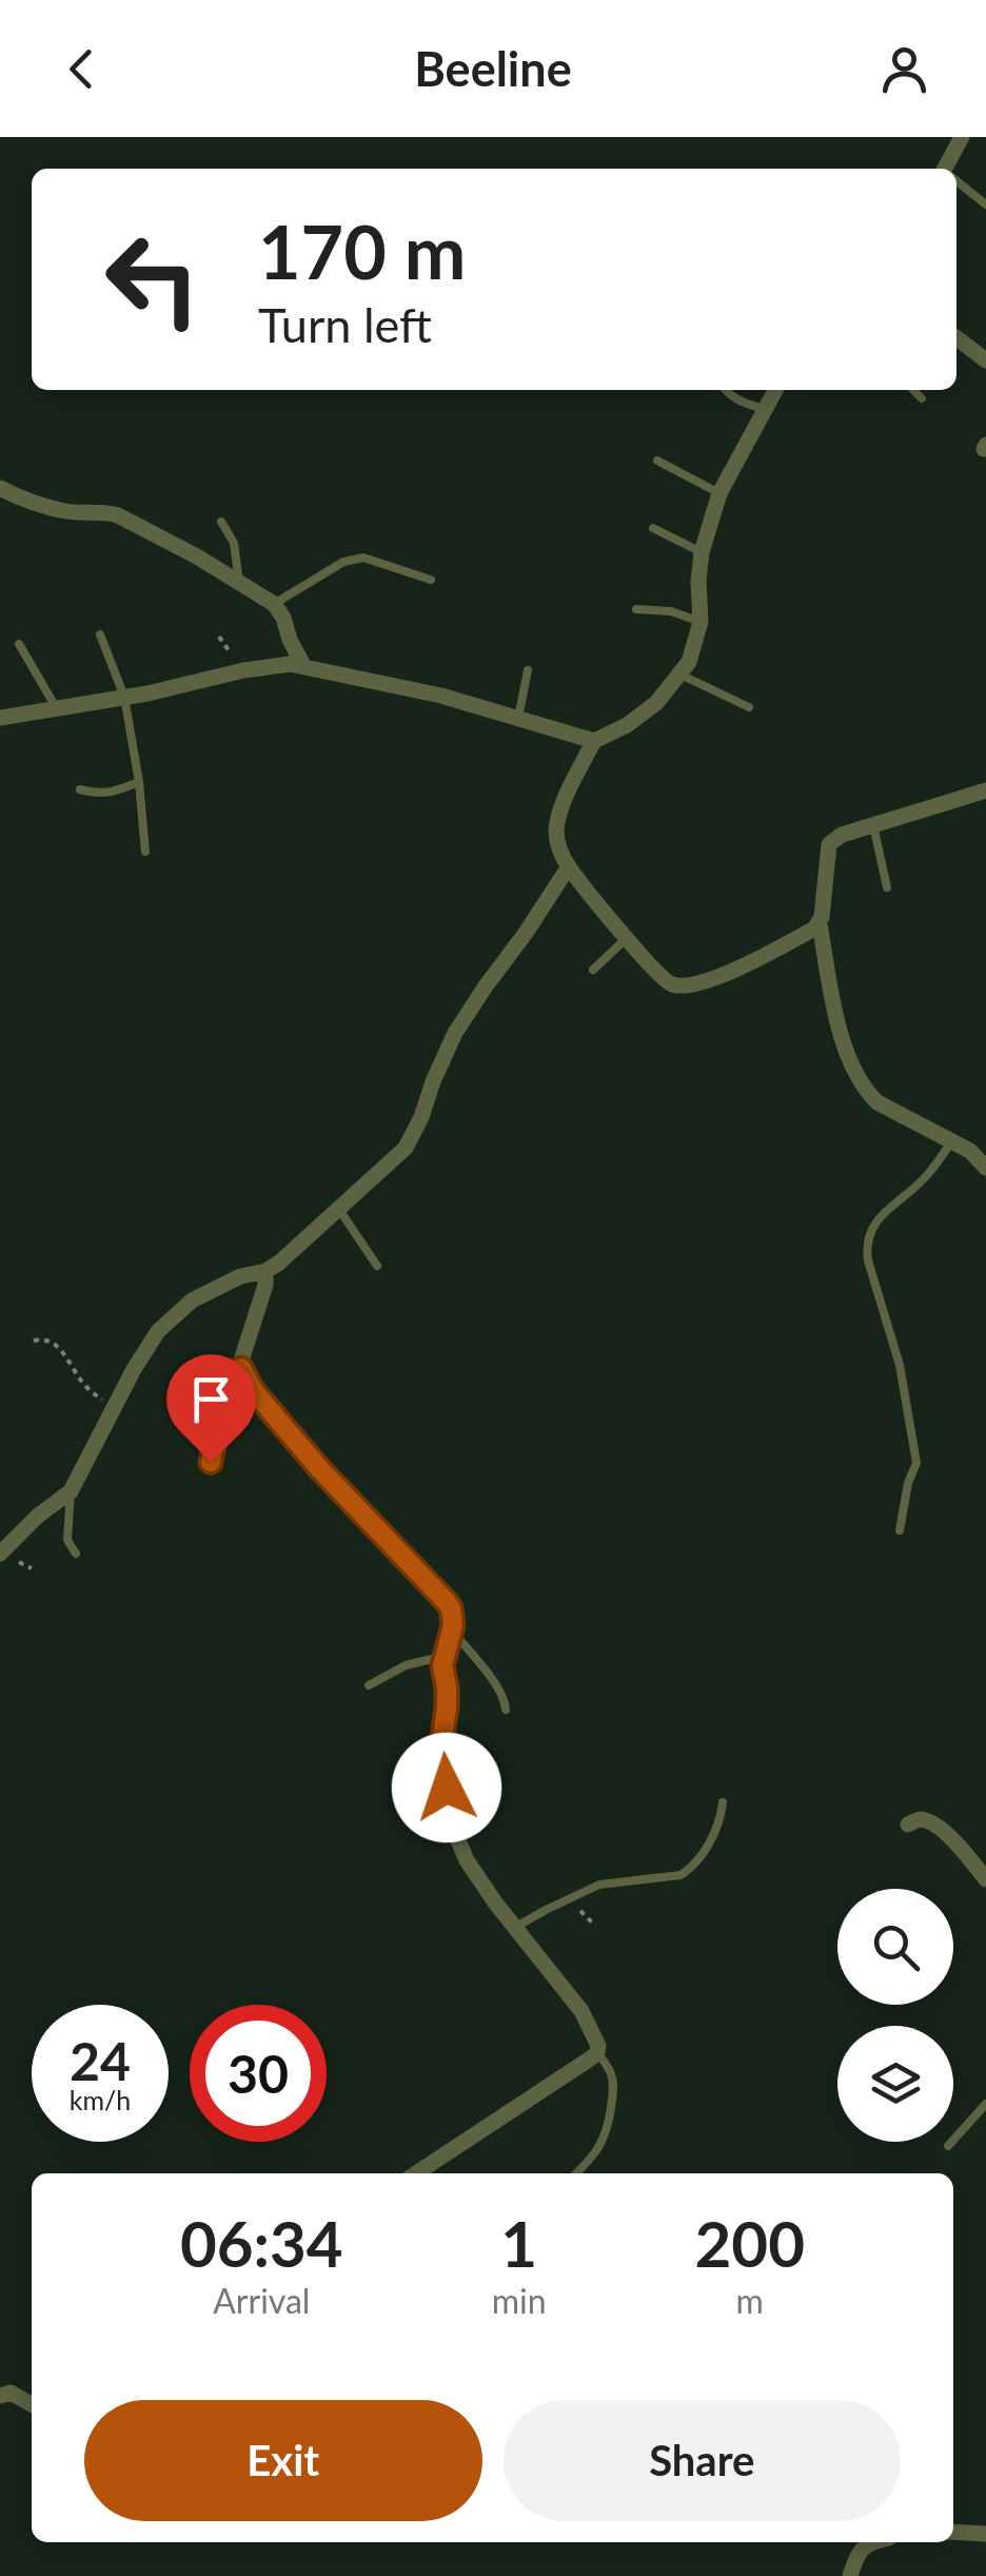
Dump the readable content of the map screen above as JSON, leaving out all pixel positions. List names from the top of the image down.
{
  "page": {
    "header": "Beeline",
    "turn": ["170 m", "Turn left"],
    "speed": "24 km/h",
    "limit": "30",
    "eta": [
      "06:34",
      "Arrival",
      "1",
      "min",
      "200",
      "m"
    ],
    "buttons": ["Exit", "Share"]
  }
}
